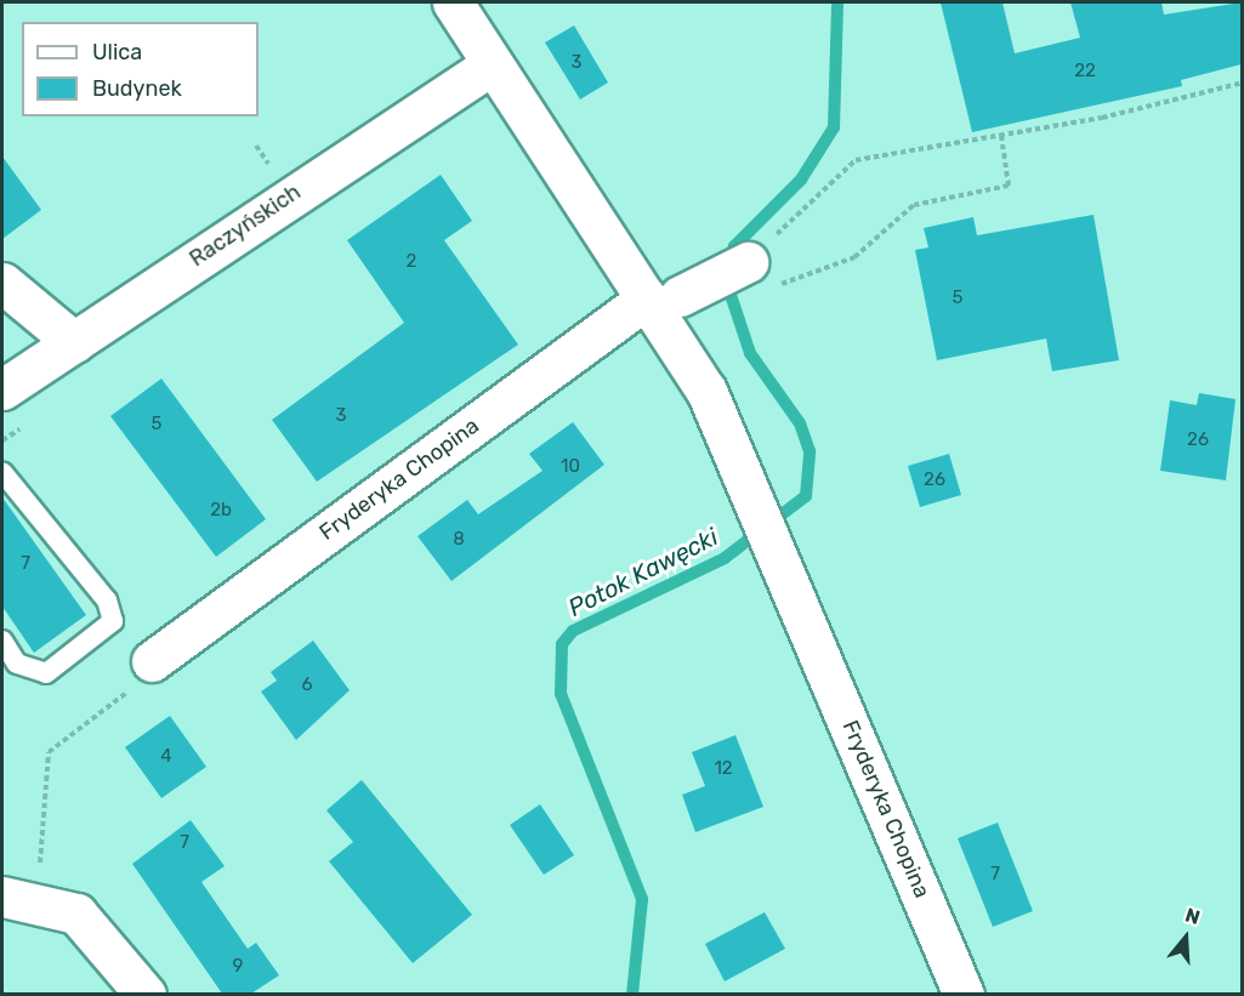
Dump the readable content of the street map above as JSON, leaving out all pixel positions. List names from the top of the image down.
{
  "streets": {
    "street": ["Raczyńskich", "Fryderyka Chopina"]
  },
  "water": ["Potok Kawęcki"],
  "house_numbers": [
    "3",
    "22",
    "2",
    "5",
    "3",
    "5",
    "26",
    "10",
    "26",
    "2b",
    "8",
    "7",
    "6",
    "4",
    "12",
    "7",
    "7",
    "9"
  ],
  "legend": ["Ulica", "Budynek"],
  "north": "top"
}
